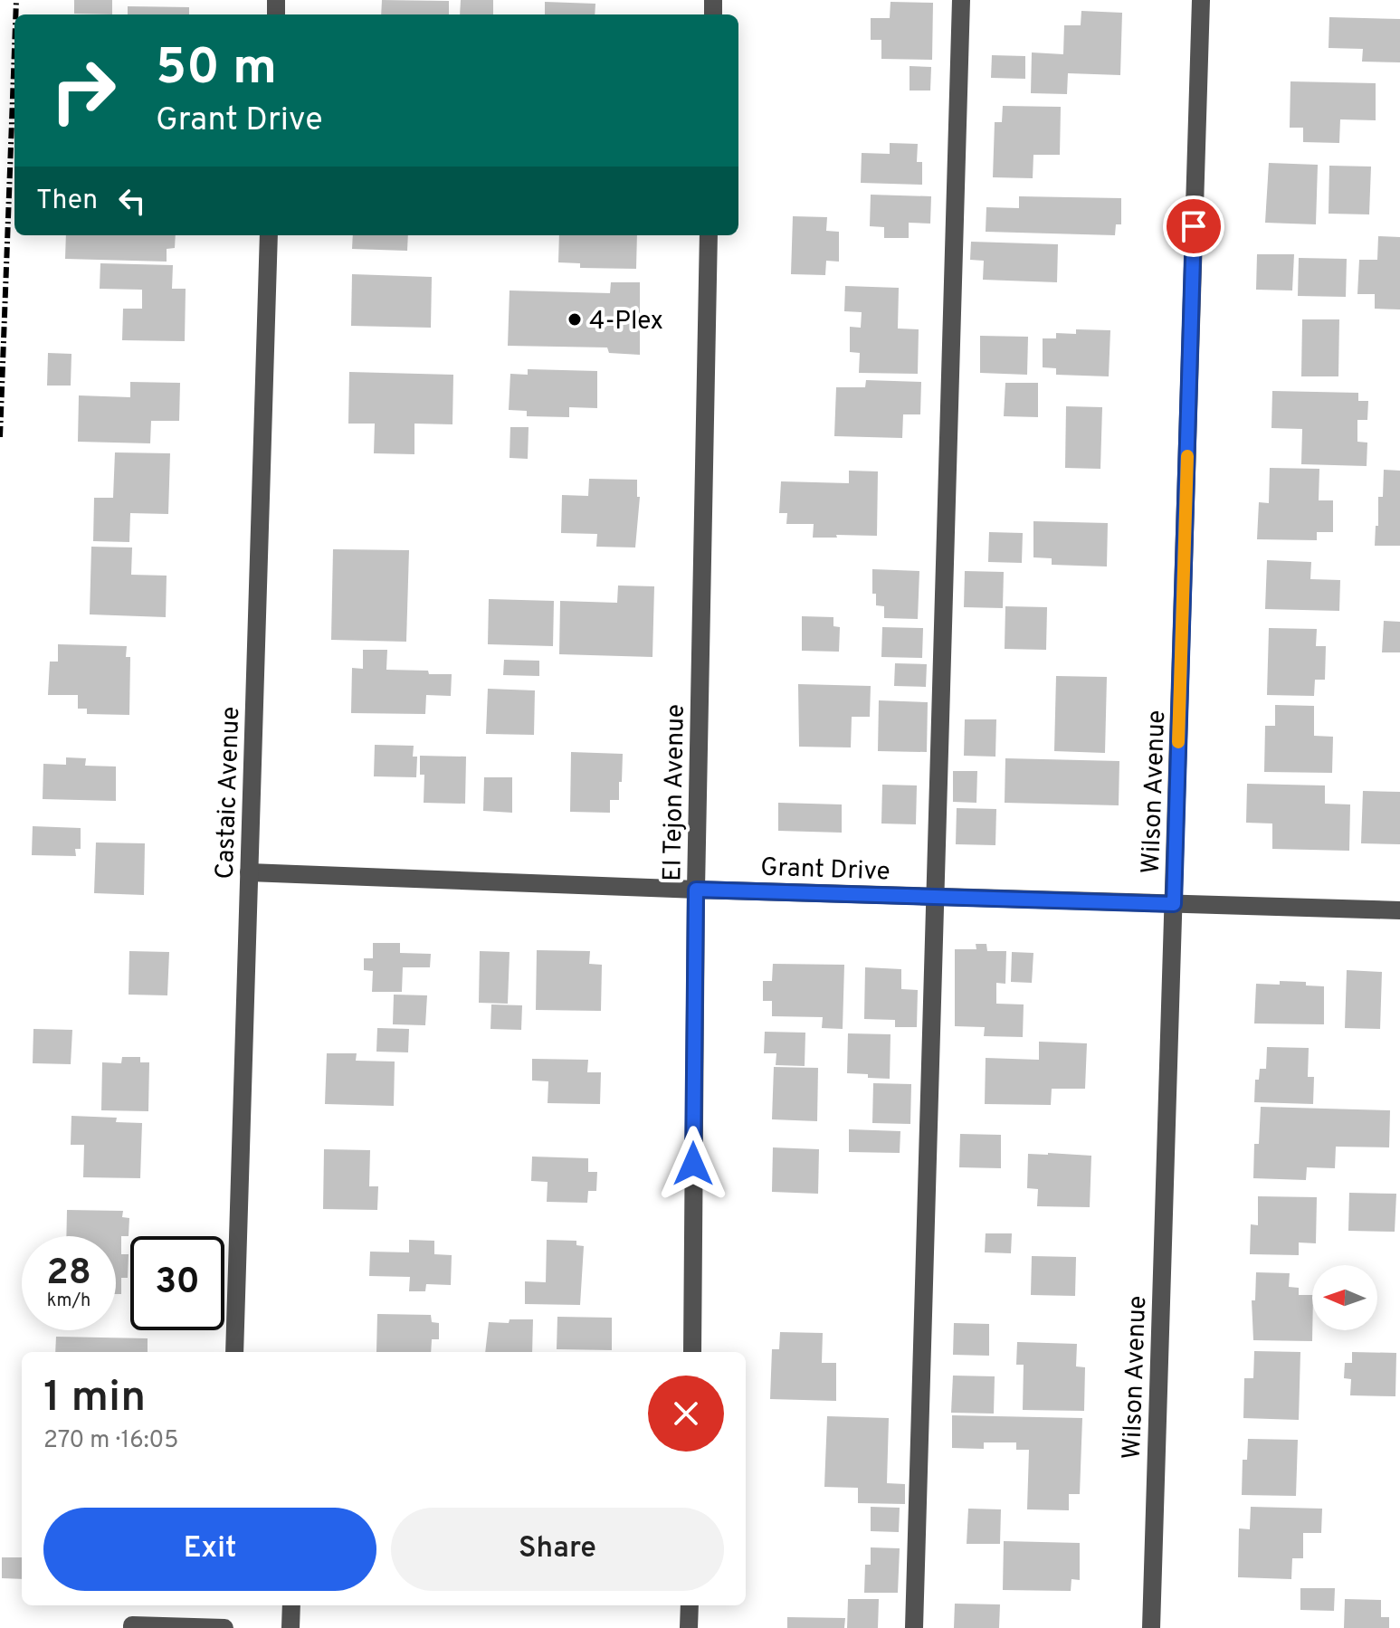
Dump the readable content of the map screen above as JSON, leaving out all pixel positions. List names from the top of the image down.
{
  "streets": {
    "street": [
      "Wilson Avenue",
      "Castaic Avenue",
      "El Tejon Avenue",
      "Grant Drive"
    ]
  },
  "crossings": [
    ["Wilson Avenue", "Grant Drive"],
    ["Castaic Avenue", "Grant Drive"],
    ["El Tejon Avenue", "Grant Drive"]
  ],
  "places": ["4-Plex"],
  "north": "left",
  "page": {
    "turn": ["50 m", "Grant Drive"],
    "then": "Then",
    "speed": "28 km/h",
    "limit": "30",
    "heading": ["1 min", "270 m · 16:05"],
    "buttons": ["Exit", "Share"]
  }
}
